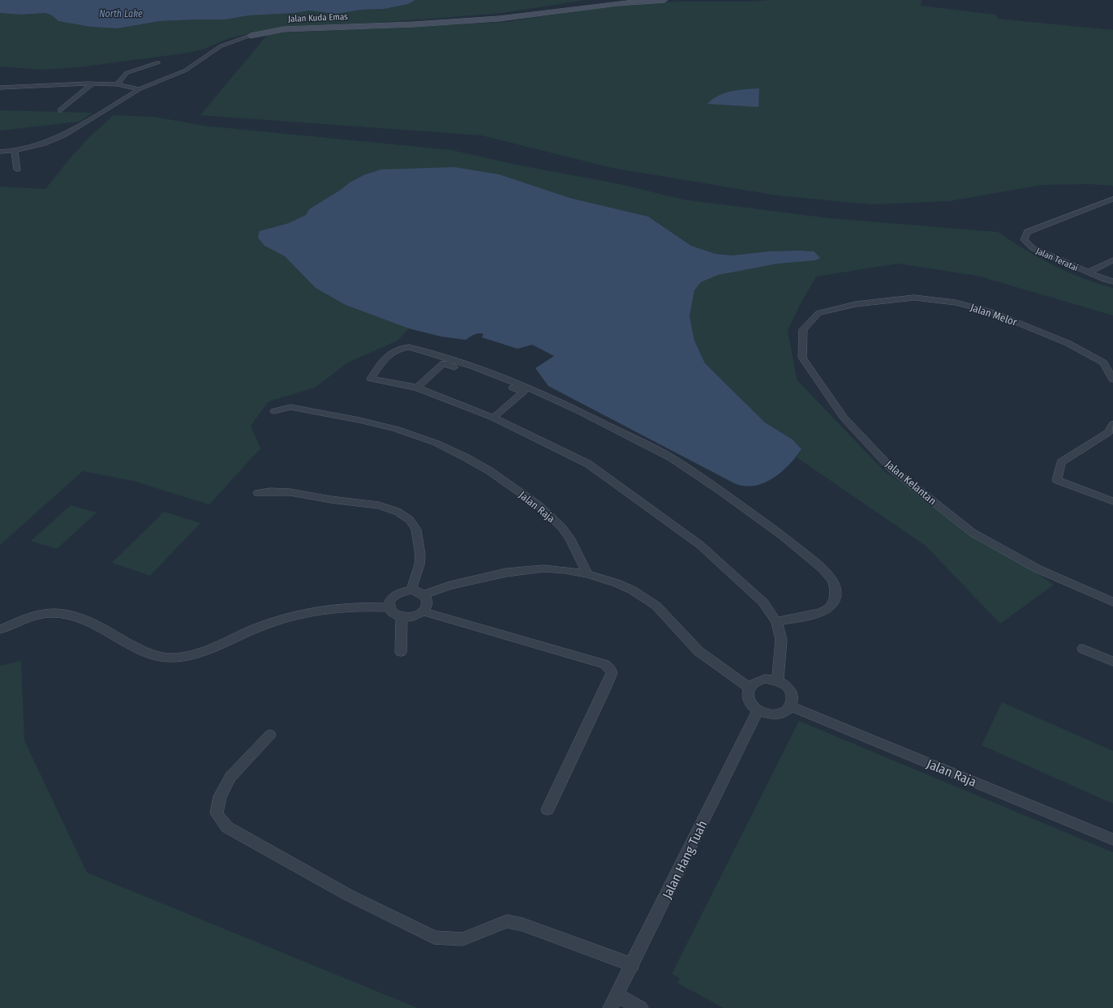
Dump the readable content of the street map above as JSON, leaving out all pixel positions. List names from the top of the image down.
{
  "streets": {
    "street": [
      "Jalan Kuda Emas",
      "Jalan Teratai",
      "Jalan Melor",
      "Jalan Kelantan",
      "Jalan Raja",
      "Jalan Hang Tuah"
    ]
  },
  "crossings": [
    ["Jalan Melor", "Jalan Kelantan"],
    ["Jalan Raja", "Jalan Hang Tuah"]
  ],
  "water": ["North Lake"]
}
